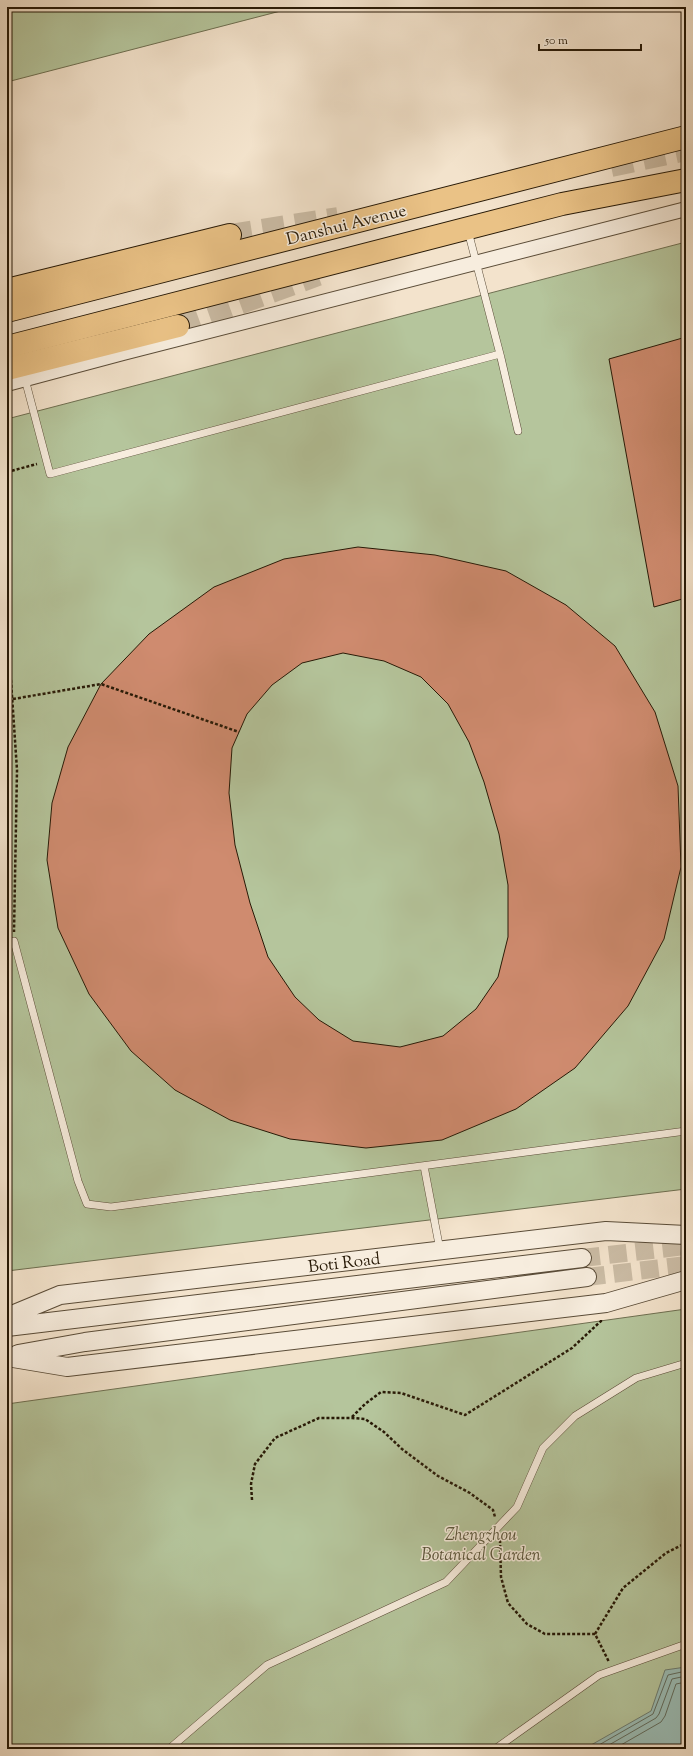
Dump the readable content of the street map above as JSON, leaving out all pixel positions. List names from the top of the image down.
{
  "streets": {
    "main road": ["Danshui Avenue"],
    "street": ["Boti Road"]
  },
  "parks": ["Zhengzhou Botanical Garden"],
  "scale_bar": "50 m"
}
